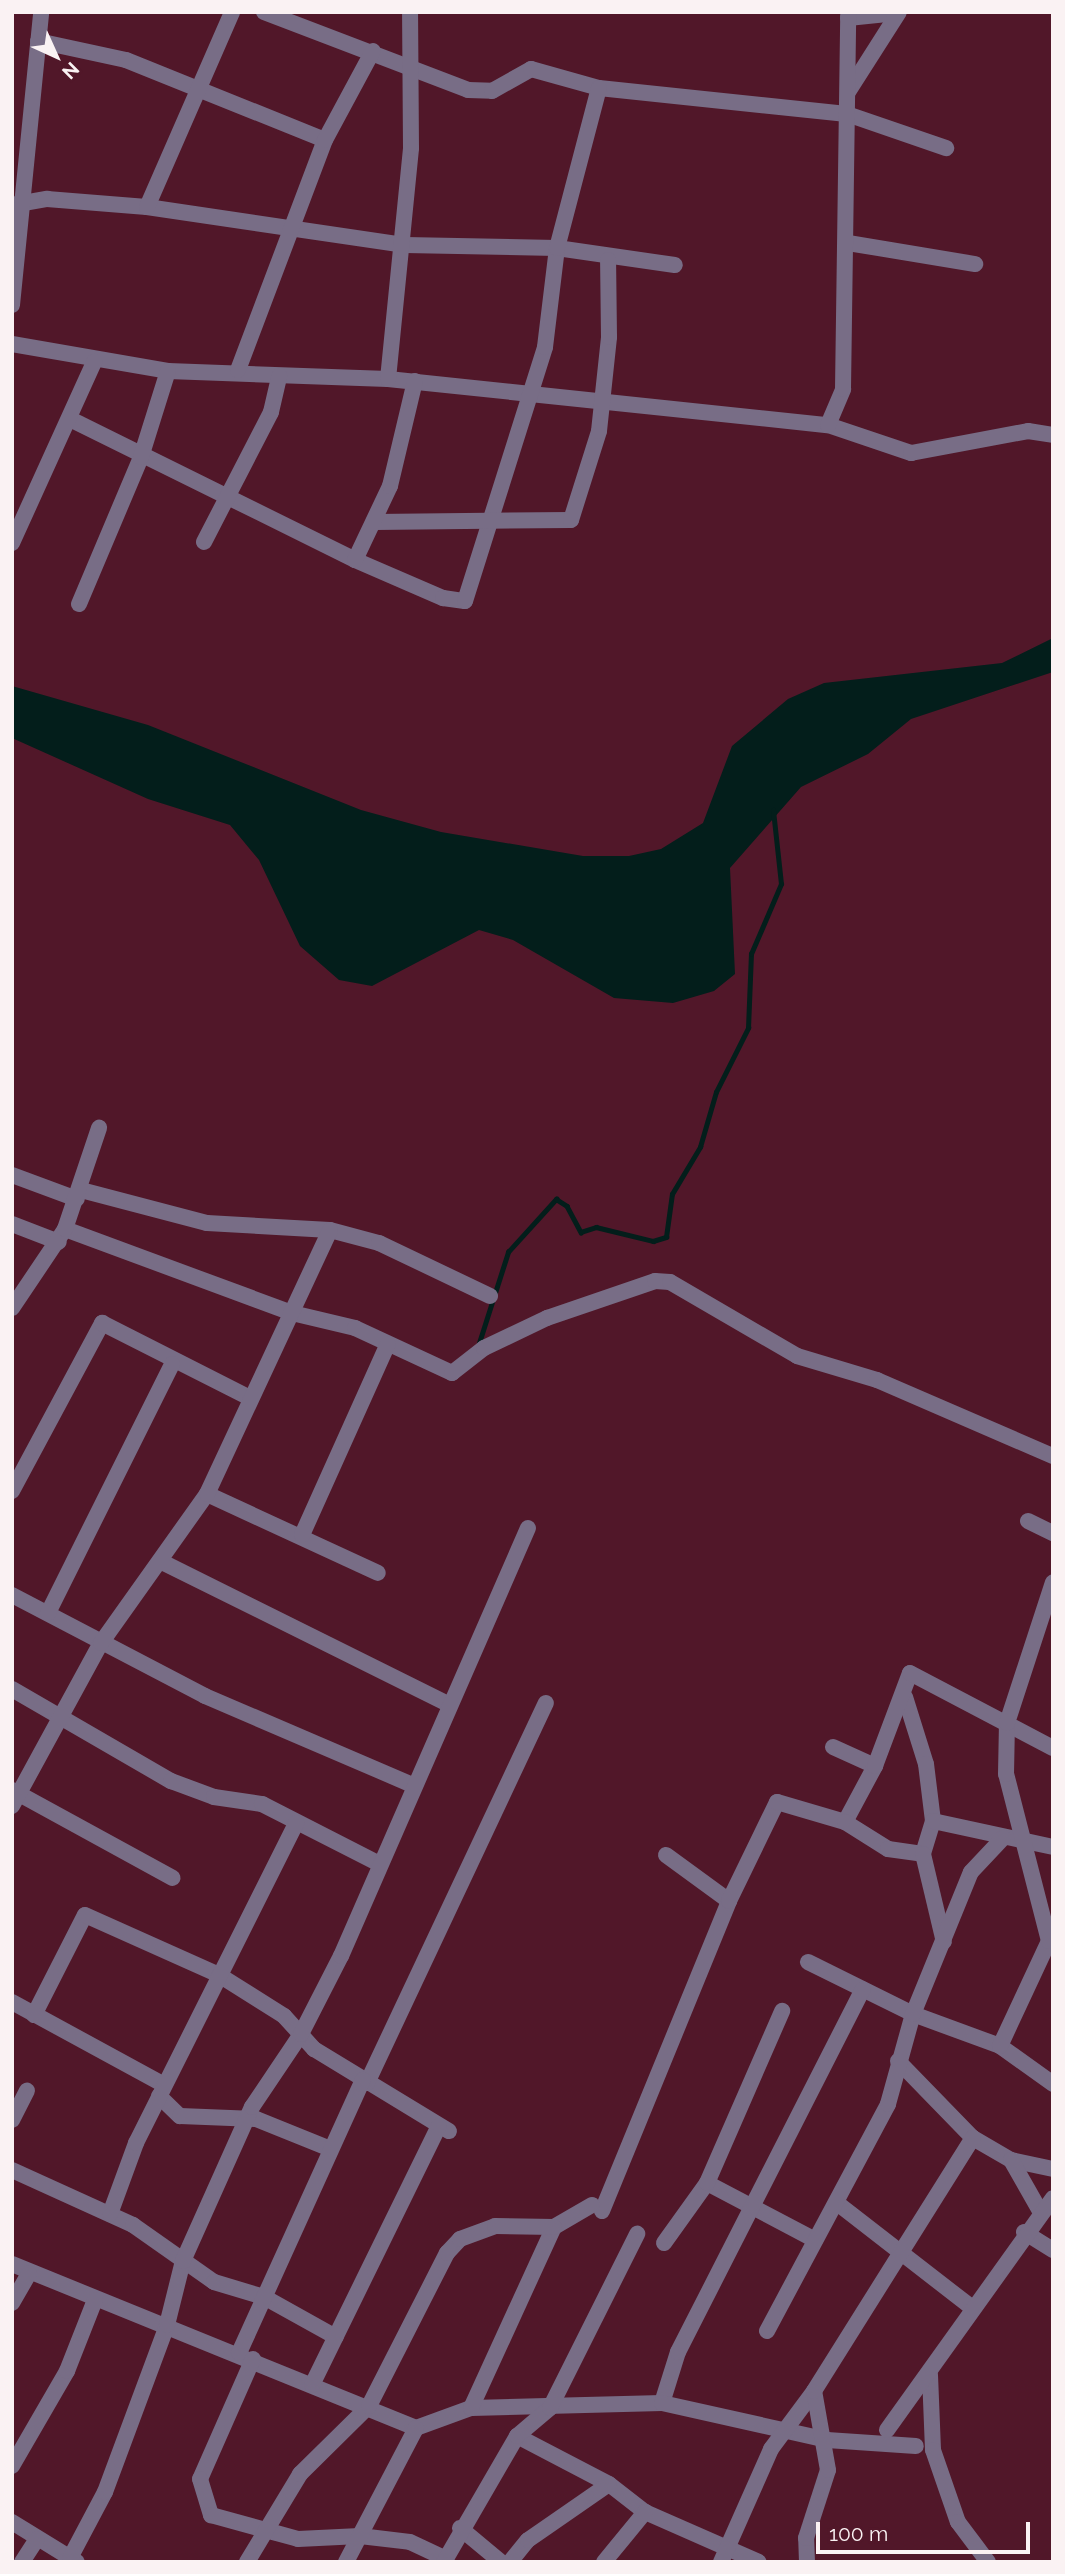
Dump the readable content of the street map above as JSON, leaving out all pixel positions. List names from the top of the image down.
{
  "scale_bar": "100 m",
  "north": "bottom right"
}
